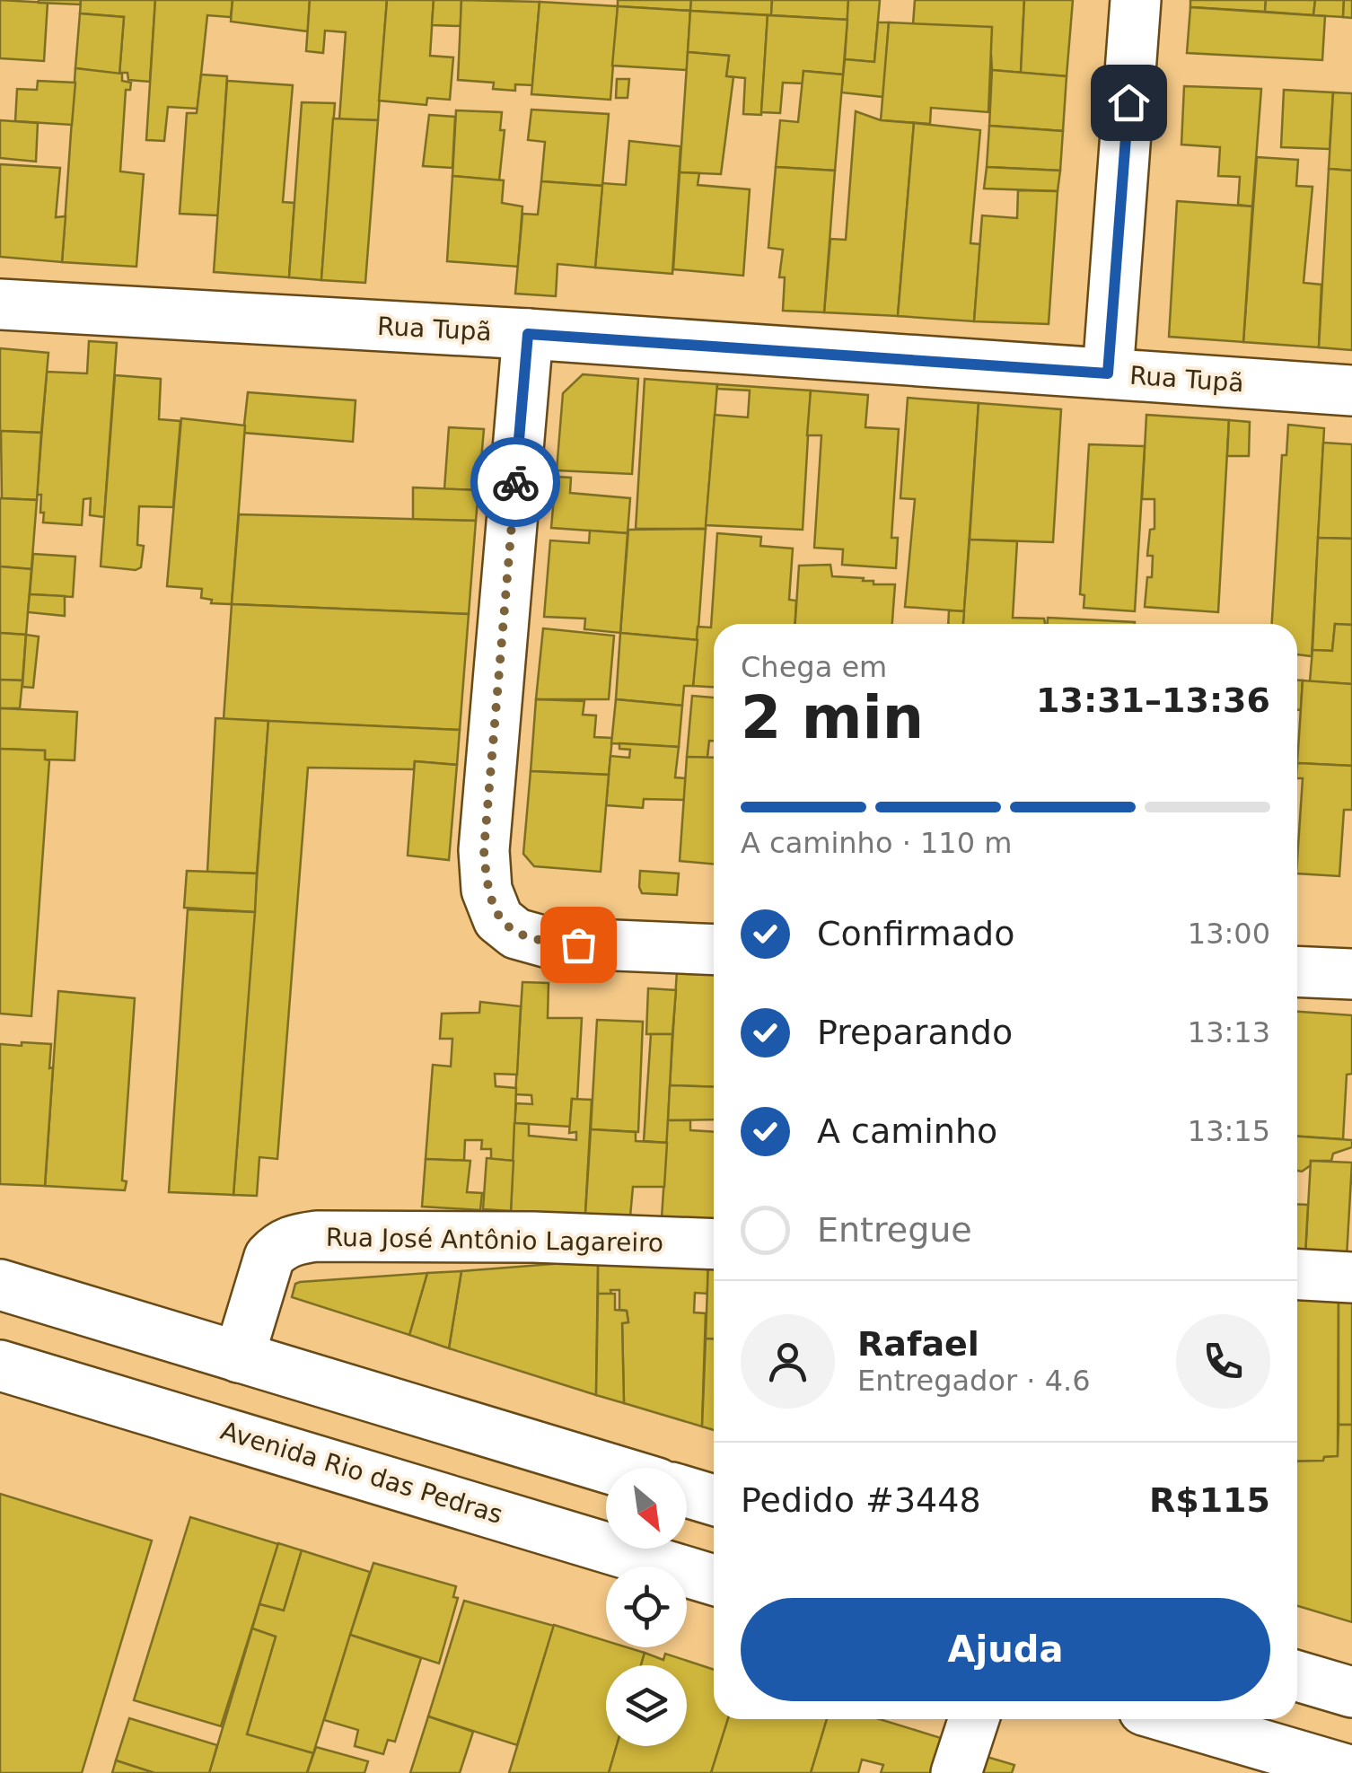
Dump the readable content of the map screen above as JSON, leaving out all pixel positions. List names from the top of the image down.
{
  "streets": {
    "street": ["Rua Tupã", "Rua José Antônio Lagareiro", "Avenida Rio das Pedras"]
  },
  "north": "bottom right",
  "page": {
    "heading": ["2 min", "Chega em", "13:31–13:36"],
    "panel": [
      "Rafael",
      "Entregador · 4.6",
      "Pedido #3448",
      "R$115"
    ],
    "bar": "A caminho · 110 m",
    "list": [
      ["Confirmado", "13:00"],
      ["Preparando", "13:13"],
      ["A caminho", "13:15"],
      "Entregue"
    ],
    "buttons": "Ajuda"
  }
}
